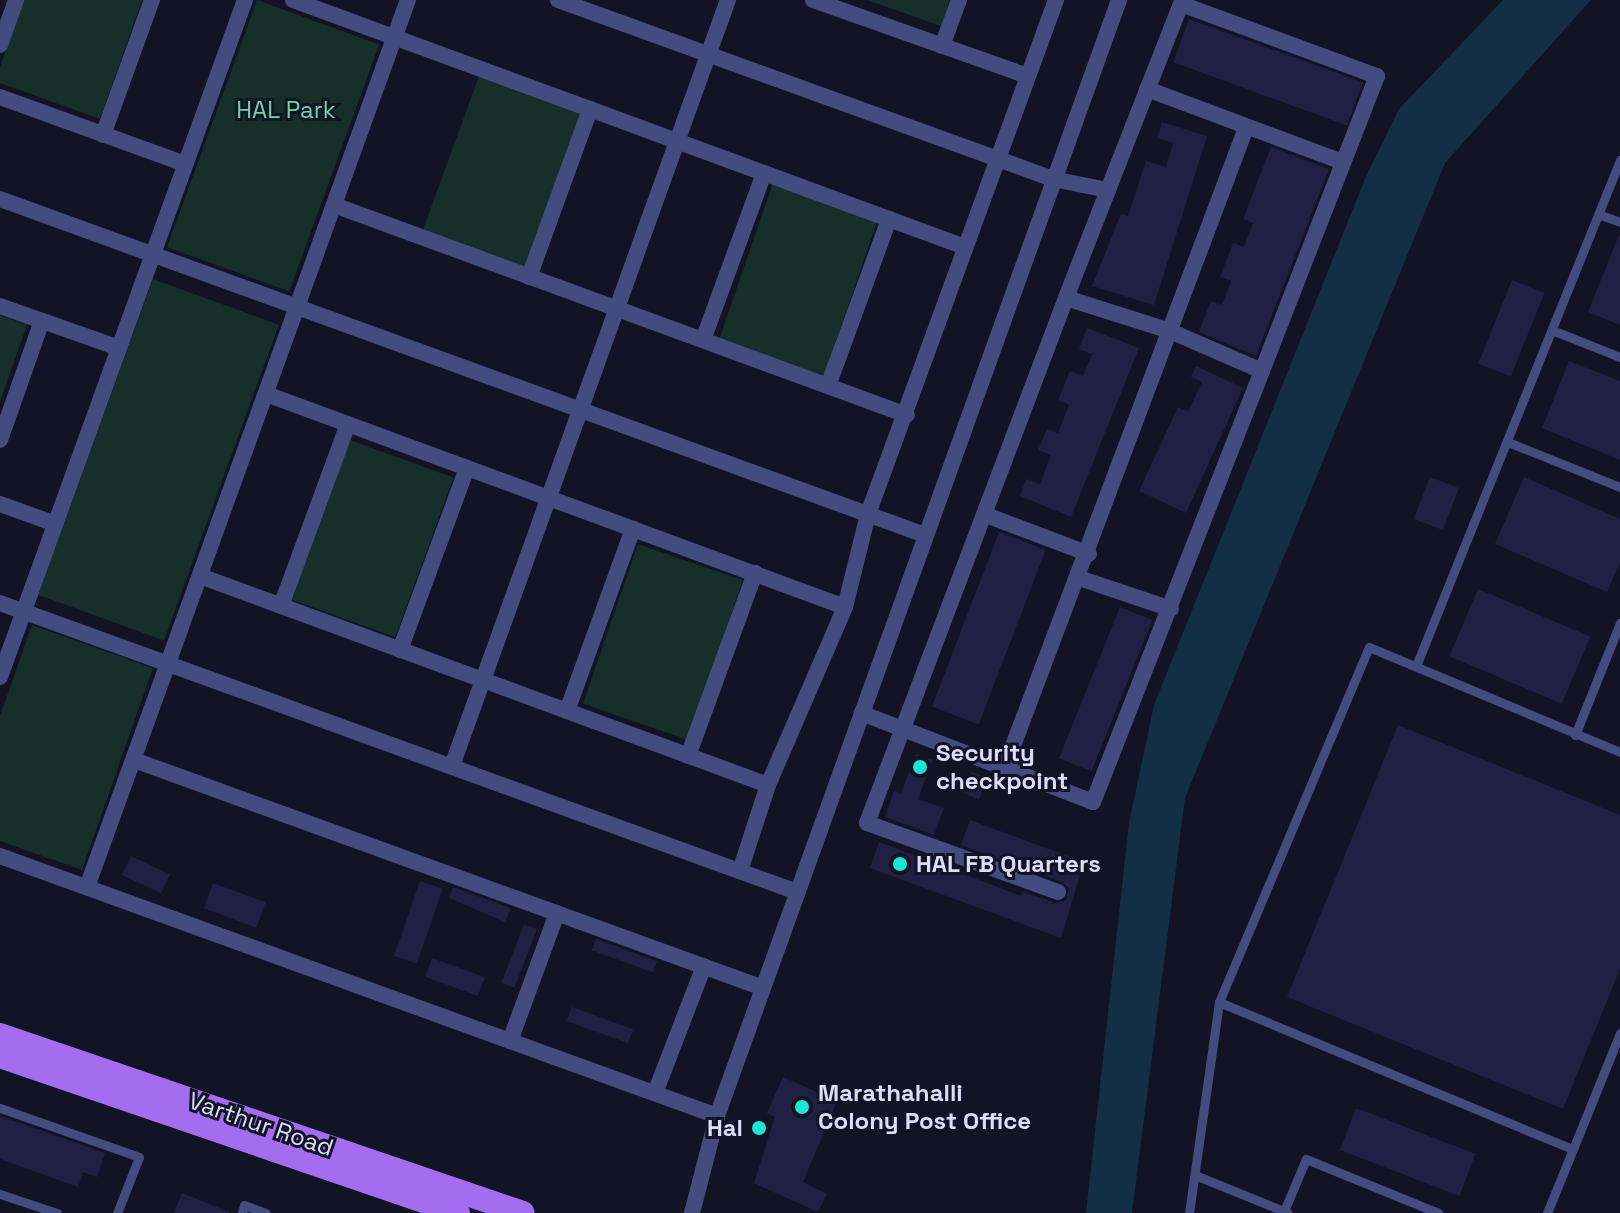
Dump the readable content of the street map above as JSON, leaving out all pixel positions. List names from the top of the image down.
{
  "streets": {
    "main road": ["Varthur Road"]
  },
  "parks": ["HAL Park"],
  "places": [
    "Security checkpoint",
    "HAL FB Quarters",
    "Marathahalli Colony Post Office",
    "Hal"
  ]
}
